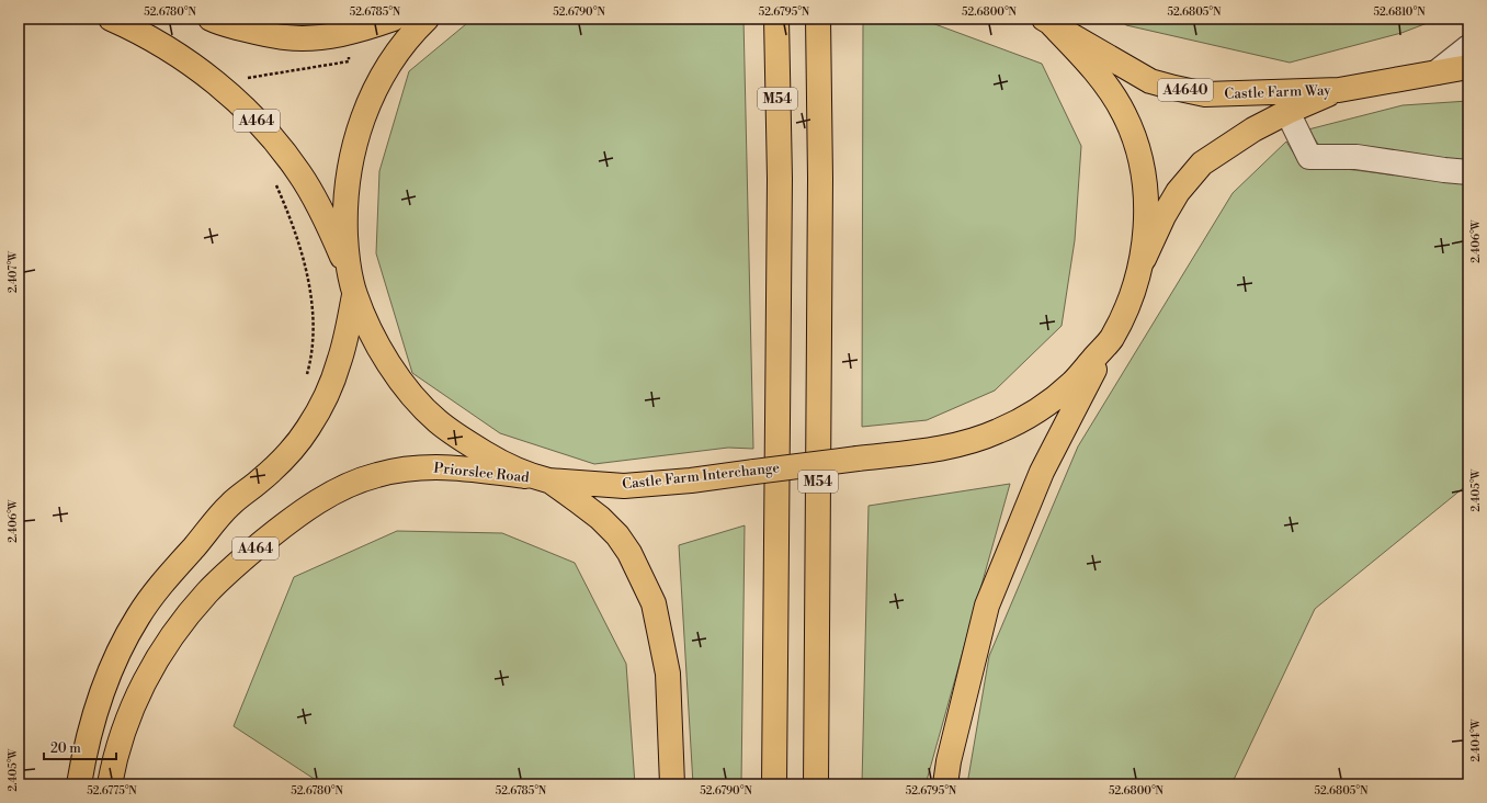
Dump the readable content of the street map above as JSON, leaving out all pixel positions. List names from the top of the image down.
{
  "streets": {
    "main road": [
      "A4640",
      "Castle Farm Way",
      "M54",
      "A464",
      "Priorslee Road",
      "Castle Farm Interchange"
    ]
  },
  "crossings": [
    ["Castle Farm Way", "Castle Farm Interchange"],
    ["A464", "Castle Farm Interchange"],
    ["Priorslee Road", "Castle Farm Interchange"]
  ],
  "scale_bar": "20 m",
  "coordinates": [
    "52.6780°N",
    "52.6785°N",
    "52.6790°N",
    "52.6795°N",
    "52.6800°N",
    "52.6805°N",
    "52.6810°N",
    "2.406°W",
    "2.407°W",
    "2.405°W",
    "2.404°W",
    "52.6775°N"
  ]
}
